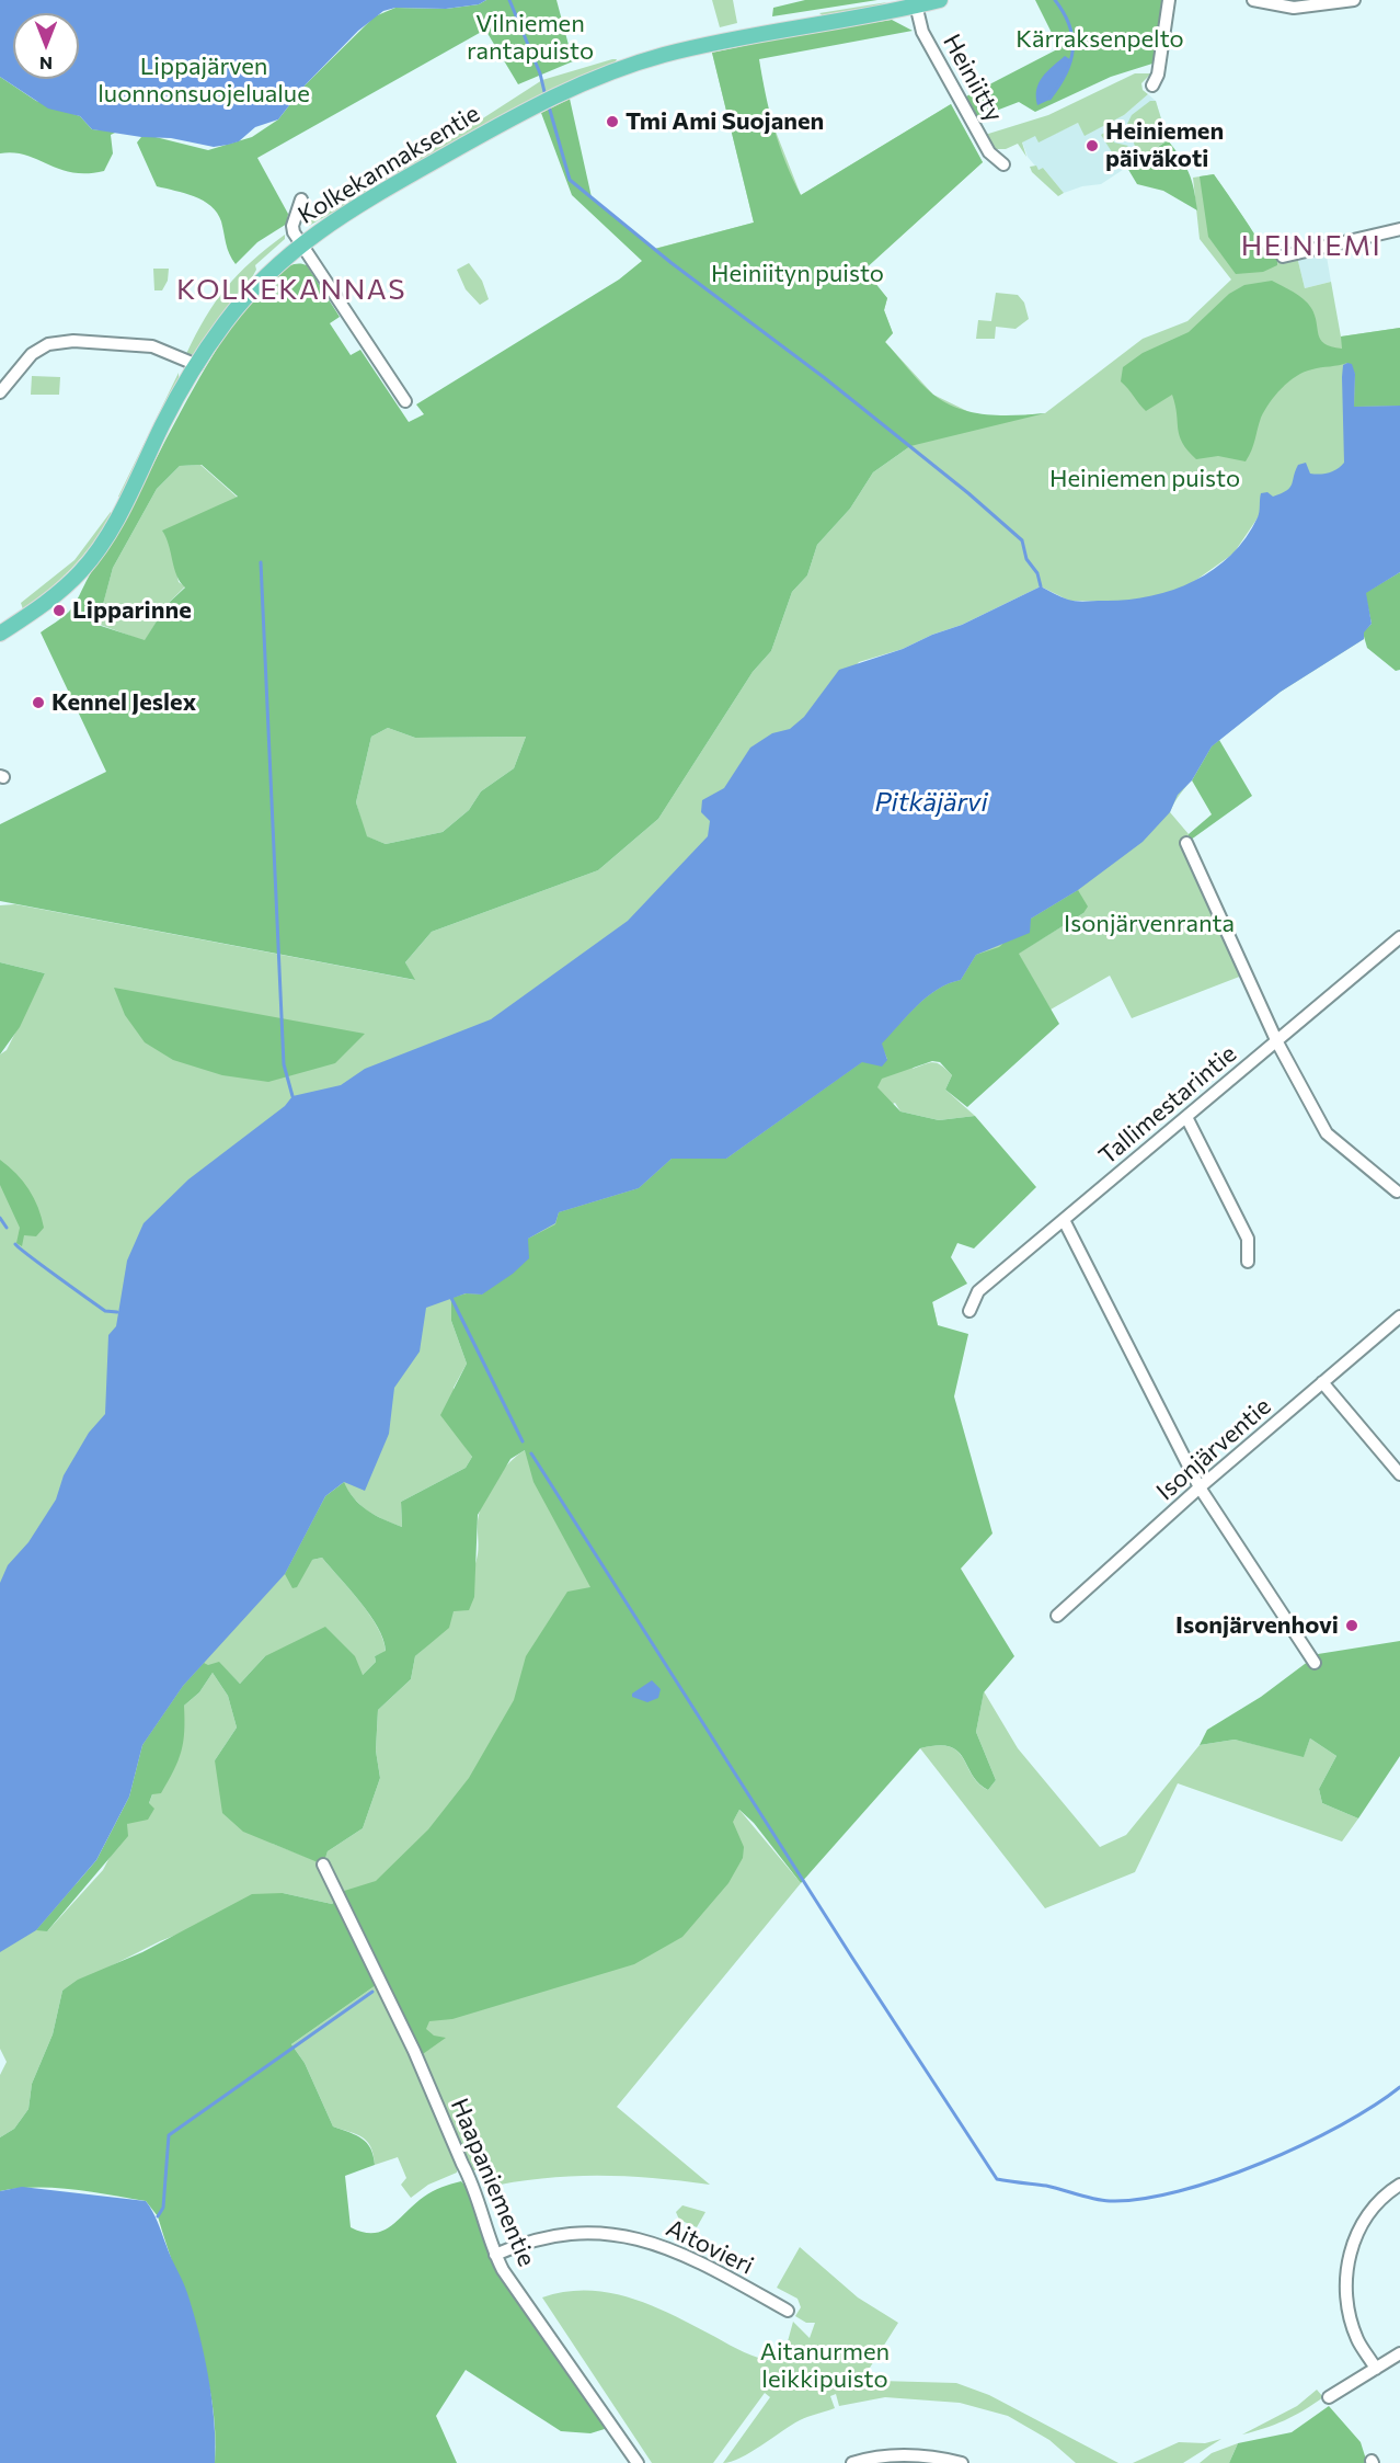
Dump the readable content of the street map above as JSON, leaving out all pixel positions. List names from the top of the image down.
{
  "streets": {
    "main road": ["Kolkekannaksentie"],
    "street": [
      "Heiniitty",
      "Tallimestarintie",
      "Isonjärventie",
      "Haapaniementie",
      "Aitovieri"
    ]
  },
  "crossings": [
    ["Heiniitty", "Kolkekannaksentie"],
    ["Haapaniementie", "Aitovieri"]
  ],
  "districts": ["HEINIEMI", "KOLKEKANNAS"],
  "water": ["Pitkäjärvi"],
  "parks": [
    "Vilniemen rantapuisto",
    "Kärraksenpelto",
    "Lippajärven luonnonsuojelualue",
    "Heiniityn puisto",
    "Heiniemen puisto",
    "Isonjärvenranta",
    "Aitanurmen leikkipuisto"
  ],
  "places": [
    "Tmi Ami Suojanen",
    "Heiniemen päiväkoti",
    "Lipparinne",
    "Kennel Jeslex",
    "Isonjärvenhovi"
  ],
  "north": "bottom"
}
